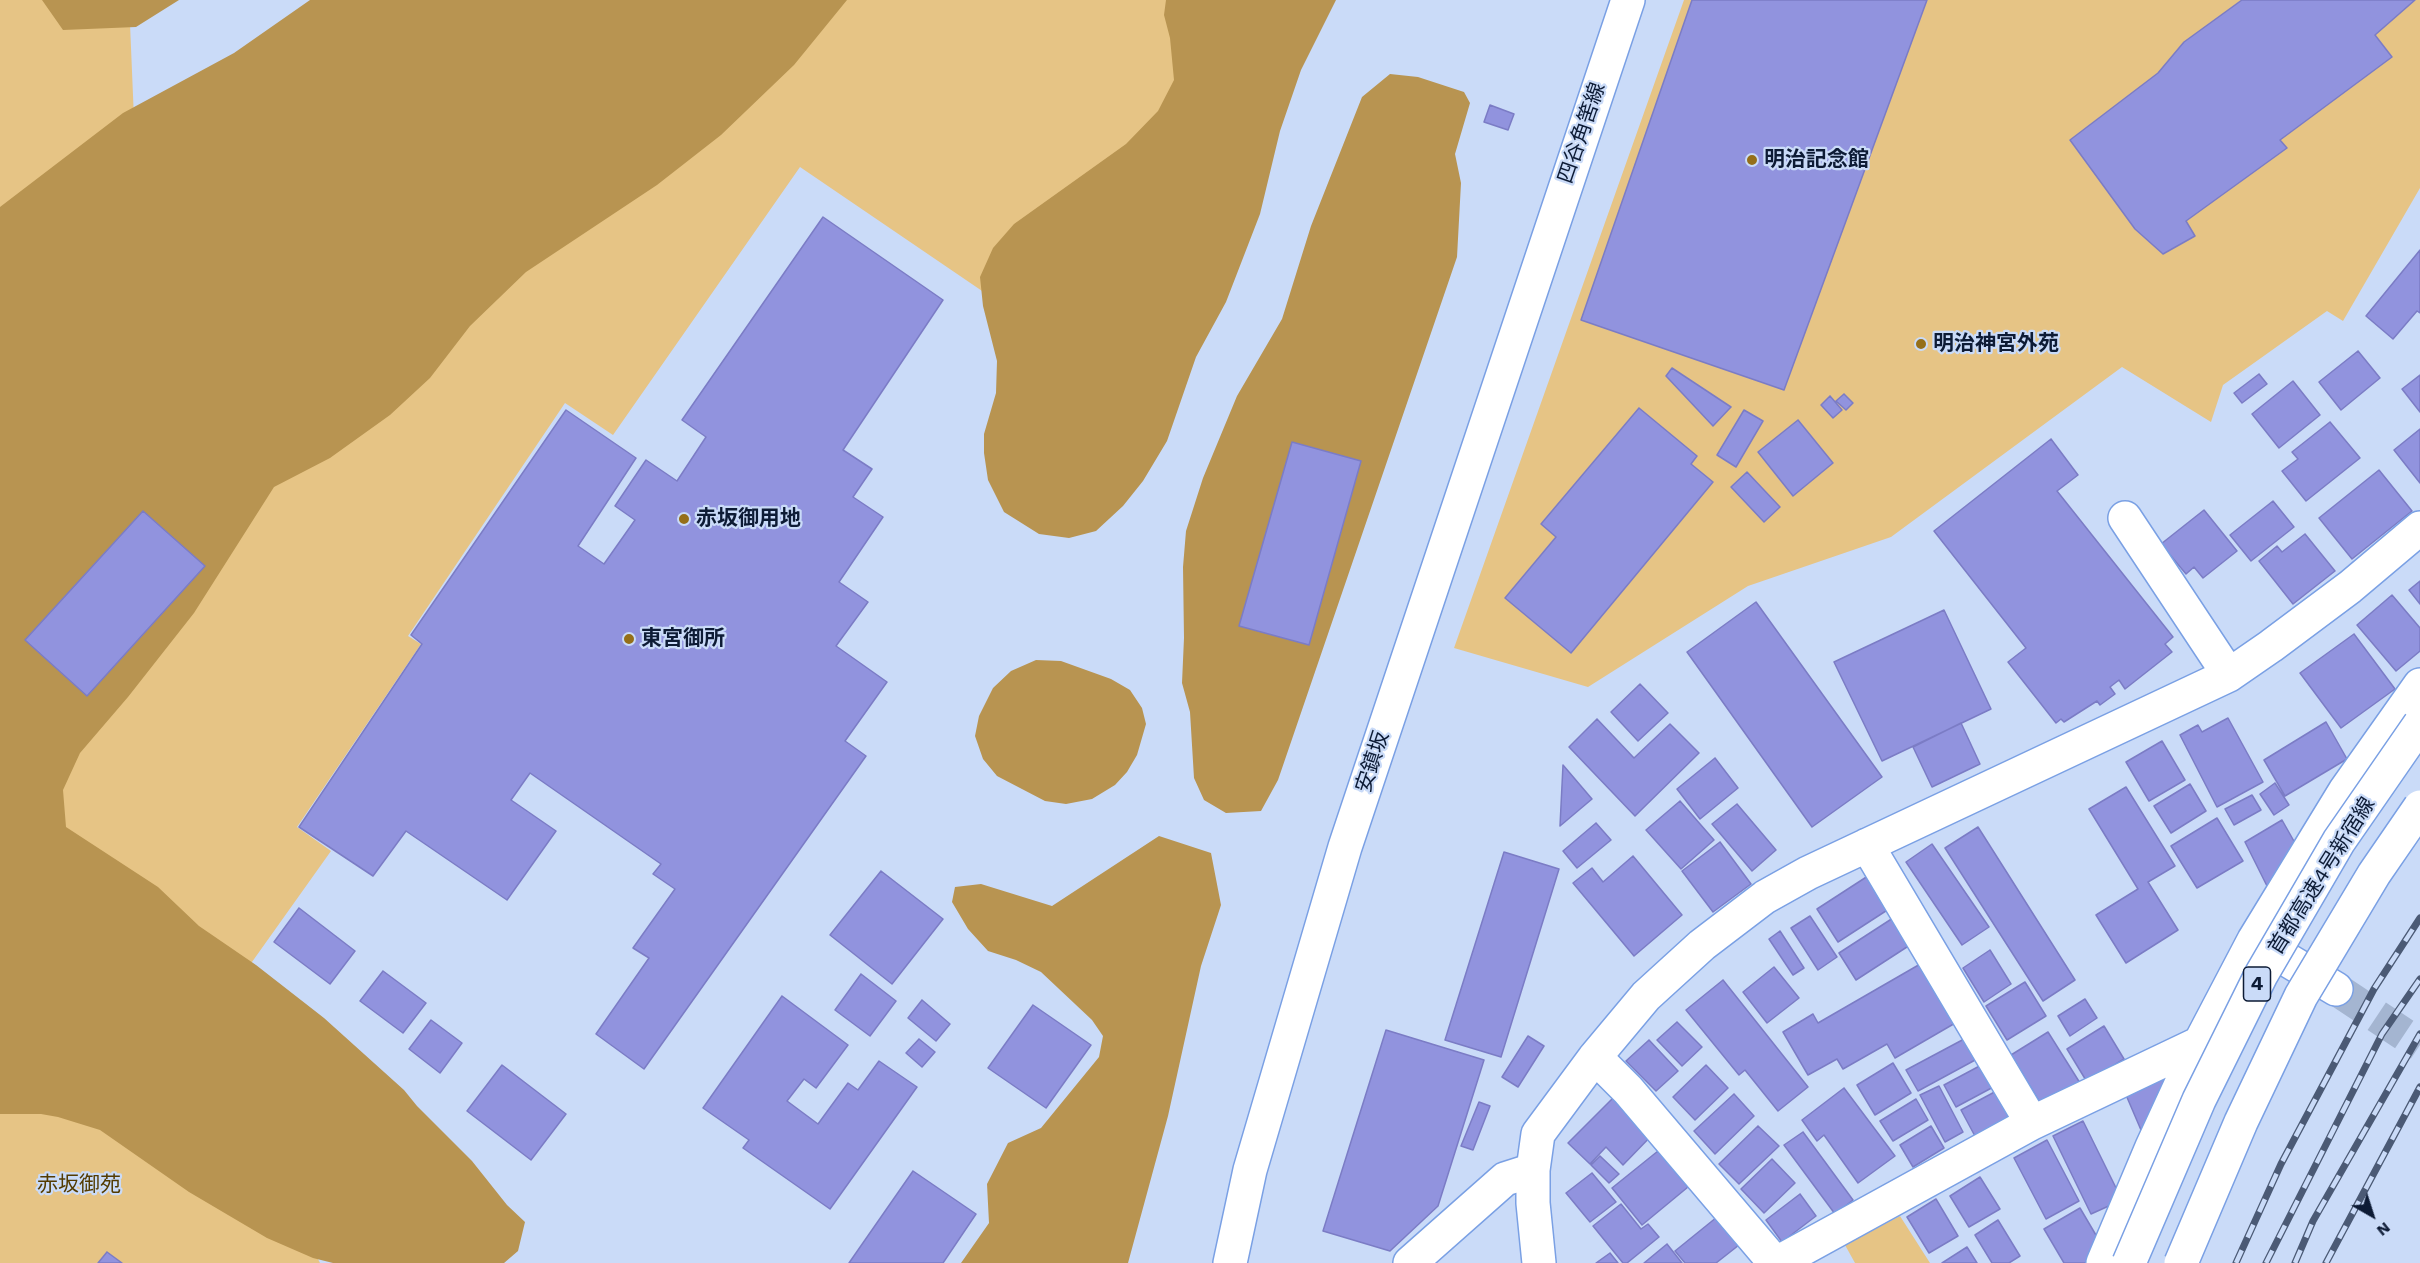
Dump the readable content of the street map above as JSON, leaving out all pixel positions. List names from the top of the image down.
{
  "streets": {
    "main road": [
      "四谷角筈線",
      "安鎮坂",
      "首都高速4号新宿線",
      "4"
    ]
  },
  "crossings": [
    ["四谷角筈線", "安鎮坂"]
  ],
  "parks": ["赤坂御苑"],
  "places": [
    "明治記念館",
    "明治神宮外苑",
    "赤坂御用地",
    "東宮御所"
  ],
  "north": "bottom right"
}
